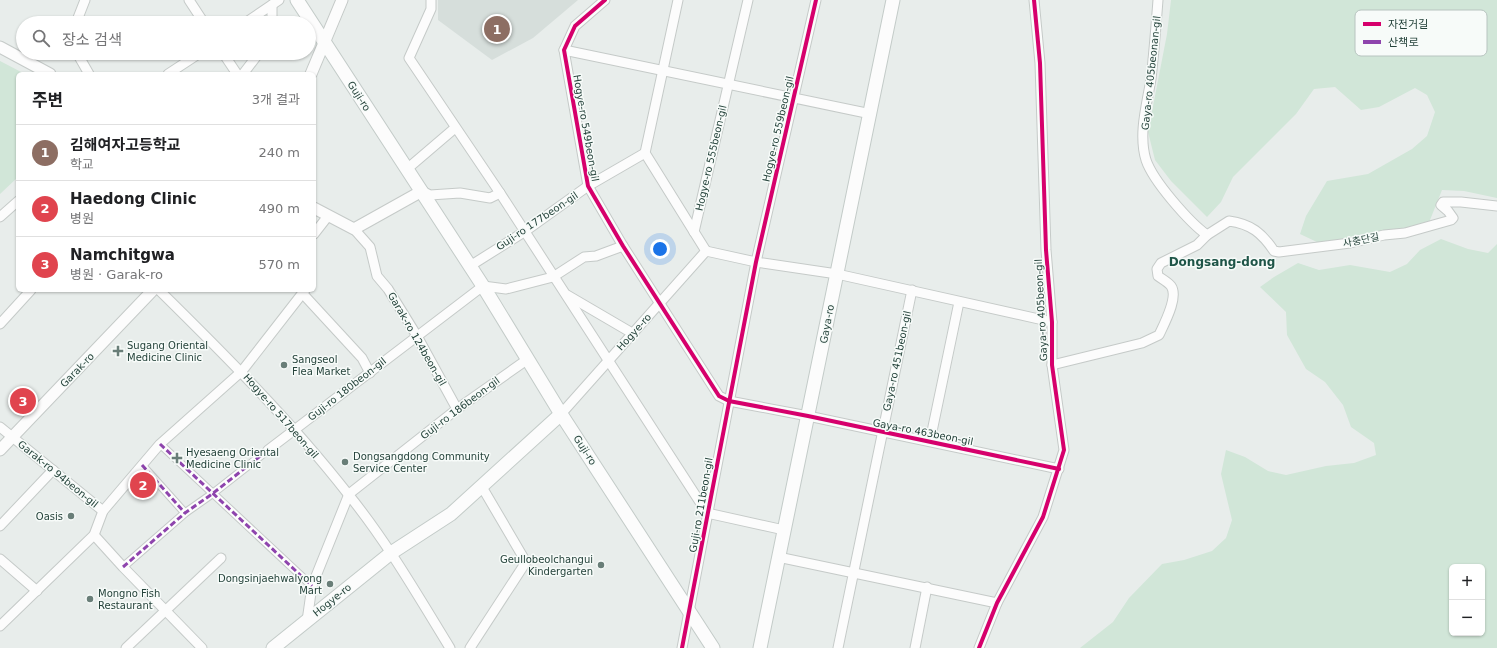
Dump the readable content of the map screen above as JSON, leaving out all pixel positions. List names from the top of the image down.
{
  "streets": {
    "main road": ["Guji-ro", "Gaya-ro", "Hogye-ro"],
    "street": [
      "Gaya-ro 405beonan-gil",
      "Hogye-ro 549beon-gil",
      "Hogye-ro 559beon-gil",
      "Hogye-ro 555beon-gil",
      "Guji-ro 177beon-gil",
      "사충단길",
      "Gaya-ro 405beon-gil",
      "Garak-ro 124beon-gil",
      "Gaya-ro 451beon-gil",
      "Garak-ro",
      "Guji-ro 180beon-gil",
      "Guji-ro 186beon-gil",
      "Hogye-ro 517beon-gil",
      "Gaya-ro 463beon-gil",
      "Garak-ro 94beon-gil",
      "Guji-ro 211beon-gil"
    ]
  },
  "crossings": [
    ["Gaya-ro 405beonan-gil", "사충단길"],
    ["Guji-ro", "Guji-ro 177beon-gil"],
    ["Guji-ro", "Hogye-ro"],
    ["Guji-ro", "Guji-ro 180beon-gil"],
    ["Guji-ro", "Guji-ro 186beon-gil"],
    ["Guji-ro", "Guji-ro 211beon-gil"],
    ["Hogye-ro 549beon-gil", "Guji-ro 177beon-gil"],
    ["Hogye-ro 549beon-gil", "Hogye-ro"],
    ["Hogye-ro 559beon-gil", "Guji-ro 211beon-gil"],
    ["Hogye-ro 555beon-gil", "Guji-ro 177beon-gil"],
    ["Hogye-ro 555beon-gil", "Hogye-ro"],
    ["Guji-ro 177beon-gil", "Guji-ro 211beon-gil"],
    ["Gaya-ro 405beon-gil", "Gaya-ro 463beon-gil"],
    ["Gaya-ro", "Gaya-ro 463beon-gil"],
    ["Gaya-ro", "Guji-ro 211beon-gil"],
    ["Hogye-ro", "Guji-ro 186beon-gil"],
    ["Hogye-ro", "Hogye-ro 517beon-gil"],
    ["Hogye-ro", "Guji-ro 211beon-gil"],
    ["Garak-ro 124beon-gil", "Guji-ro 180beon-gil"],
    ["Garak-ro 124beon-gil", "Guji-ro 186beon-gil"],
    ["Gaya-ro 451beon-gil", "Gaya-ro 463beon-gil"],
    ["Garak-ro", "Garak-ro 94beon-gil"],
    ["Guji-ro 180beon-gil", "Hogye-ro 517beon-gil"],
    ["Guji-ro 186beon-gil", "Hogye-ro 517beon-gil"]
  ],
  "districts": ["Dongsang-dong"],
  "places": {
    "health": ["Sugang Oriental Medicine Clinic", "Hyesaeng Oriental Medicine Clinic"],
    "other": [
      "Sangseol Flea Market",
      "Dongsangdong Community Service Center",
      "Oasis",
      "Geullobeolchangui Kindergarten",
      "Dongsinjaehwalyong Mart",
      "Mongno Fish Restaurant"
    ]
  },
  "legend": ["자전거길", "산책로"],
  "page": {
    "pins": ["1", "3", "2"],
    "search": "장소 검색",
    "heading": ["주변", "3개 결과"],
    "list": [
      {
        "mark": "1",
        "name": "김해여자고등학교",
        "note": "학교",
        "value": "240 m"
      },
      {
        "mark": "2",
        "name": "Haedong Clinic",
        "note": "병원",
        "value": "490 m"
      },
      {
        "mark": "3",
        "name": "Namchitgwa",
        "note": "병원 · Garak-ro",
        "value": "570 m"
      }
    ],
    "map_buttons": ["+", "−"]
  }
}
